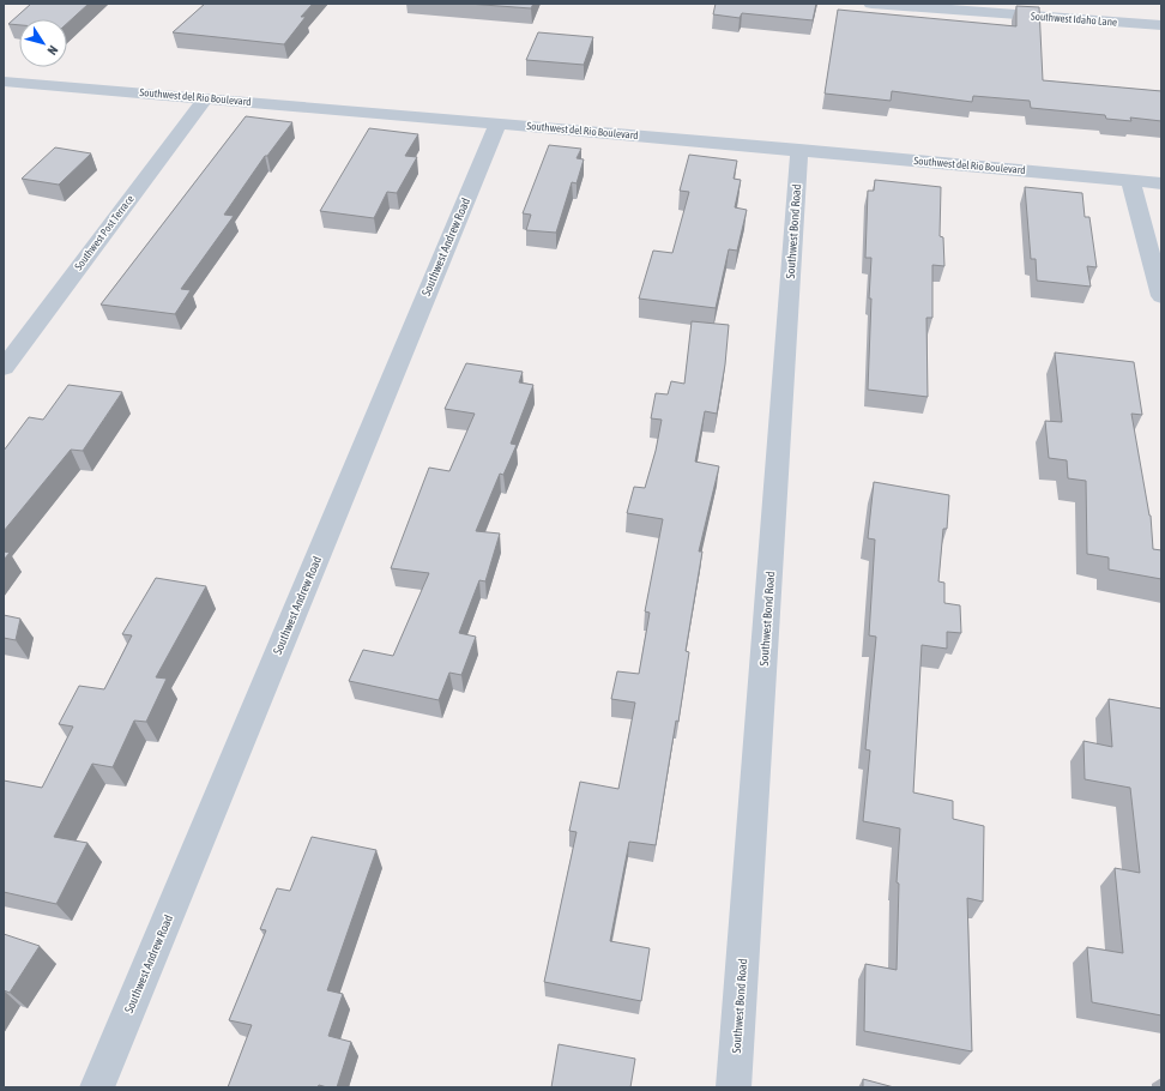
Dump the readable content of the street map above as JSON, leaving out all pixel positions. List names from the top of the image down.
{
  "streets": {
    "street": [
      "Southwest Idaho Lane",
      "Southwest del Rio Boulevard",
      "Southwest Bond Road",
      "Southwest Post Terrace",
      "Southwest Andrew Road"
    ]
  },
  "crossings": [
    ["Southwest del Rio Boulevard", "Southwest Bond Road"],
    ["Southwest del Rio Boulevard", "Southwest Post Terrace"],
    ["Southwest del Rio Boulevard", "Southwest Andrew Road"]
  ],
  "north": "bottom right"
}
